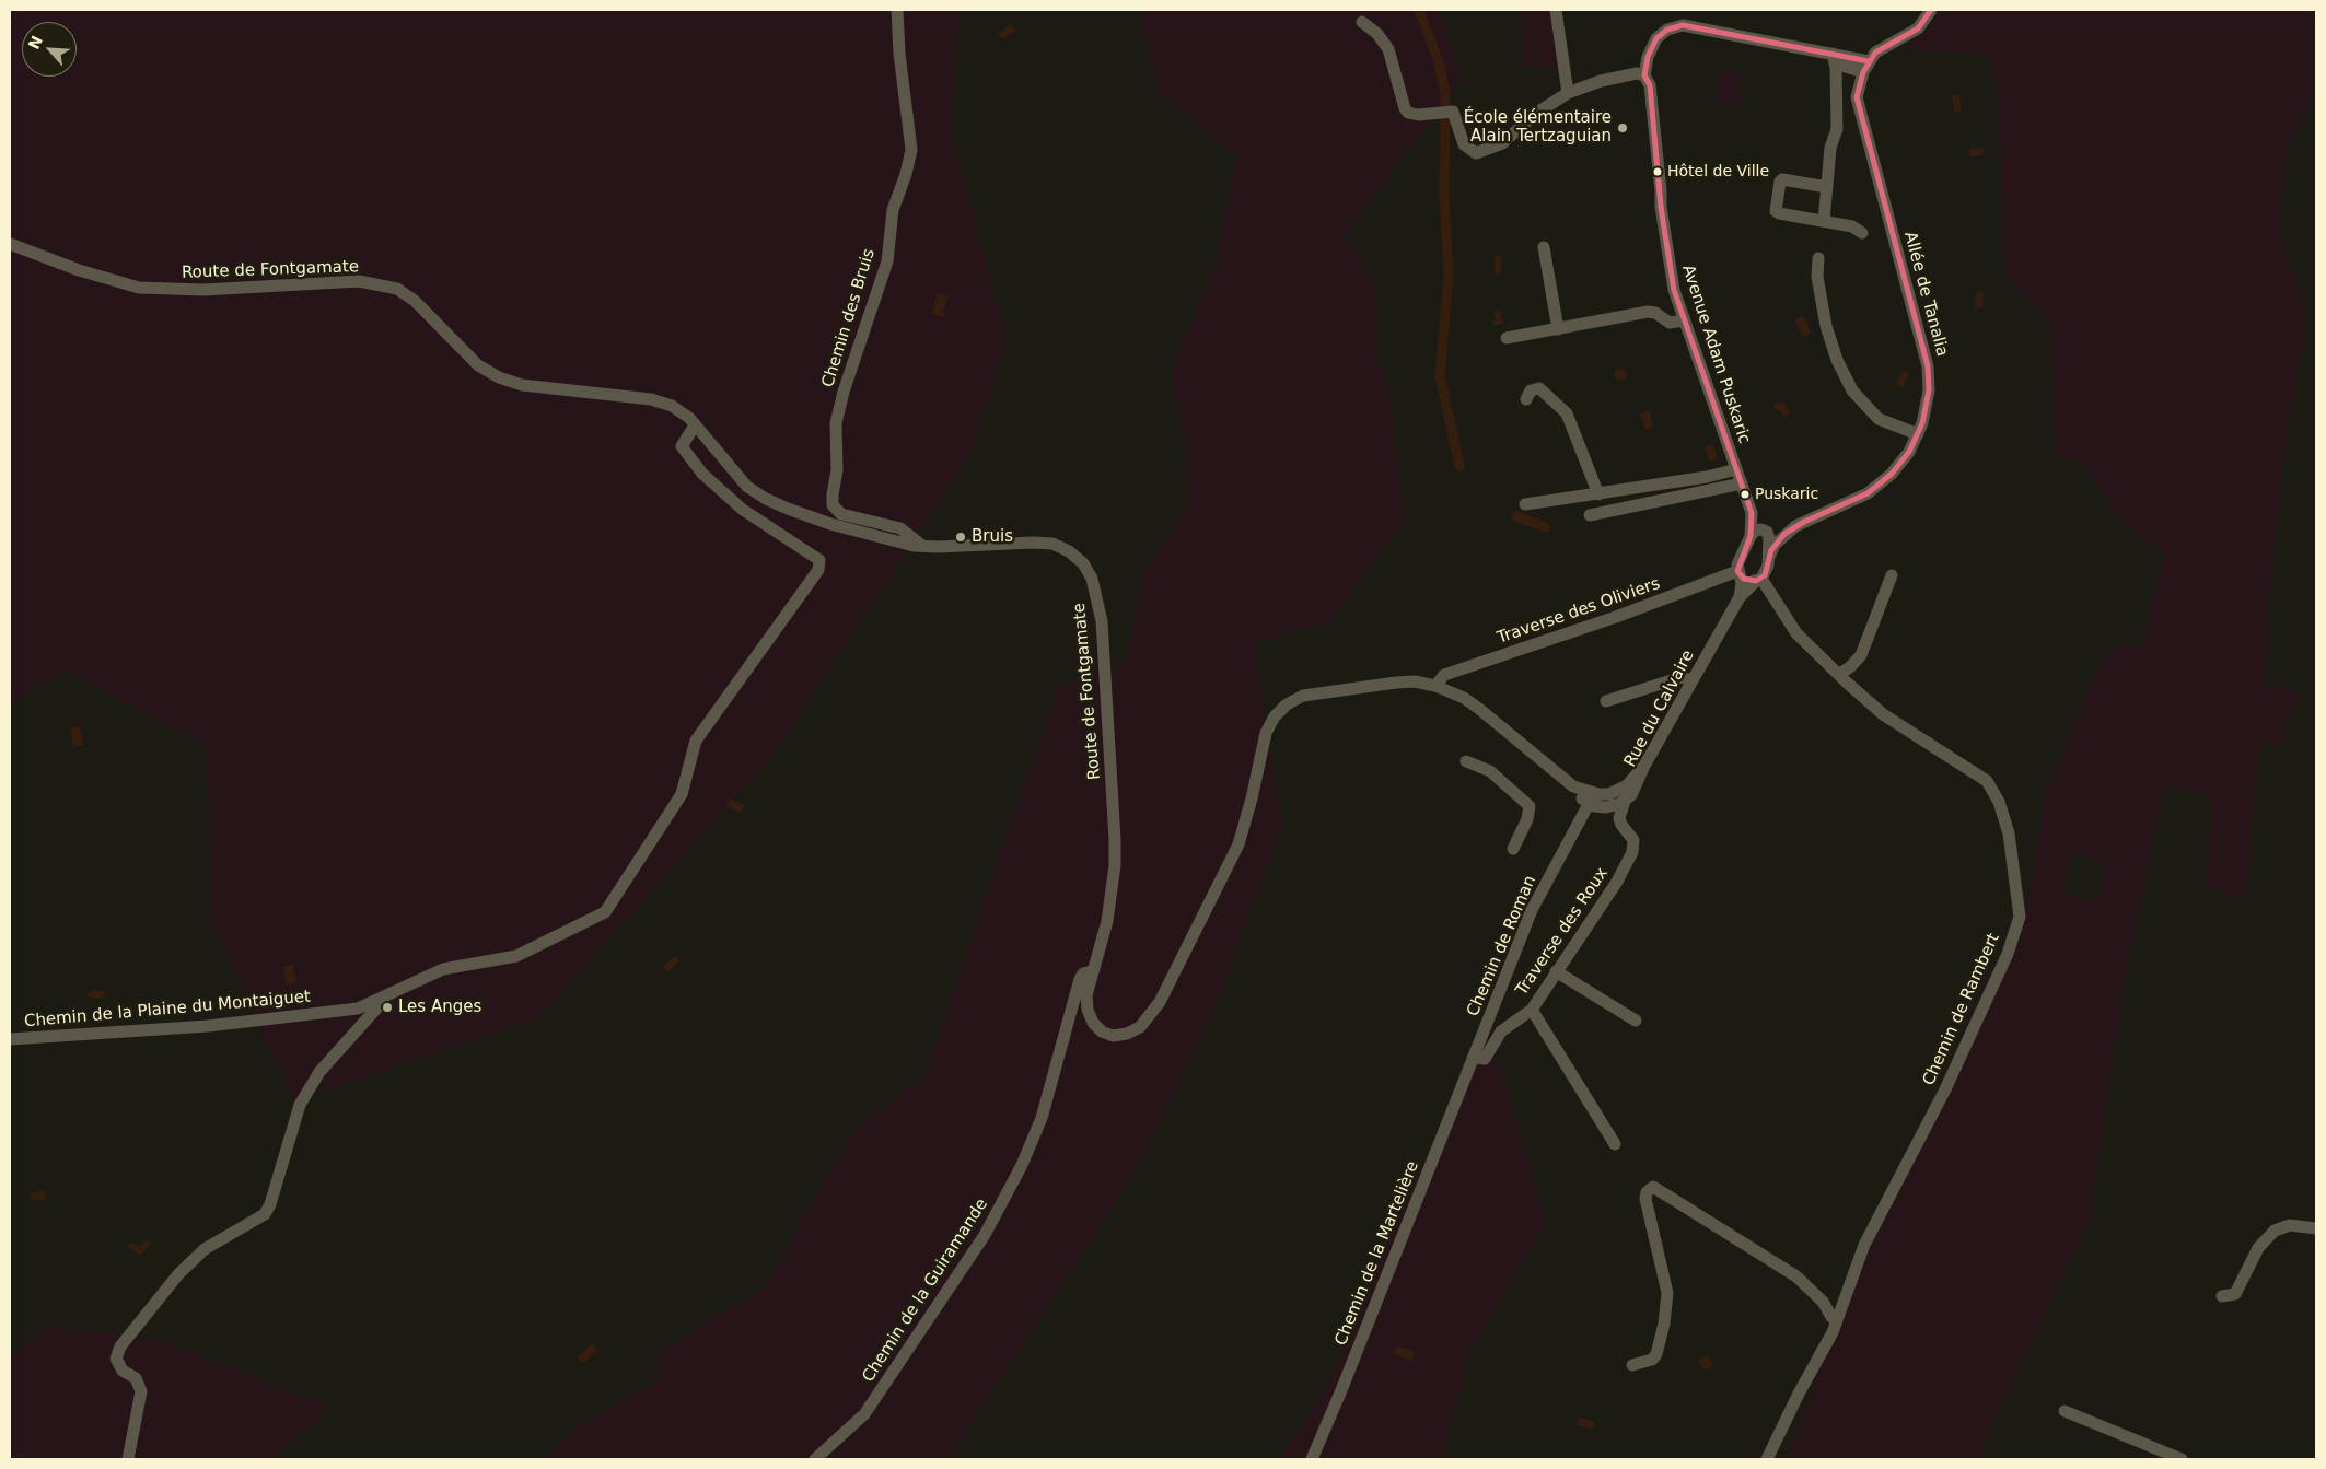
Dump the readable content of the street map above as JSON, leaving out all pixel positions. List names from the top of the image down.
{
  "streets": {
    "street": [
      "Route de Fontgamate",
      "Allée de Tanalia",
      "Chemin des Bruis",
      "Avenue Adam Puskaric",
      "Traverse des Oliviers",
      "Rue du Calvaire",
      "Traverse des Roux",
      "Chemin de Roman",
      "Chemin de la Plaine du Montaiguet",
      "Chemin de Rambert",
      "Chemin de la Martelière",
      "Chemin de la Guiramande"
    ]
  },
  "crossings": [
    ["Route de Fontgamate", "Chemin des Bruis"],
    ["Route de Fontgamate", "Chemin de la Plaine du Montaiguet"],
    ["Route de Fontgamate", "Chemin de la Guiramande"],
    ["Traverse des Oliviers", "Rue du Calvaire"],
    ["Rue du Calvaire", "Traverse des Roux"],
    ["Rue du Calvaire", "Chemin de Rambert"],
    ["Traverse des Roux", "Chemin de Roman"],
    ["Traverse des Roux", "Chemin de la Martelière"],
    ["Chemin de Roman", "Chemin de la Martelière"]
  ],
  "places": [
    "École élémentaire Alain Tertzaguian",
    "Hôtel de Ville",
    "Puskaric",
    "Bruis",
    "Les Anges"
  ],
  "north": "top left"
}
